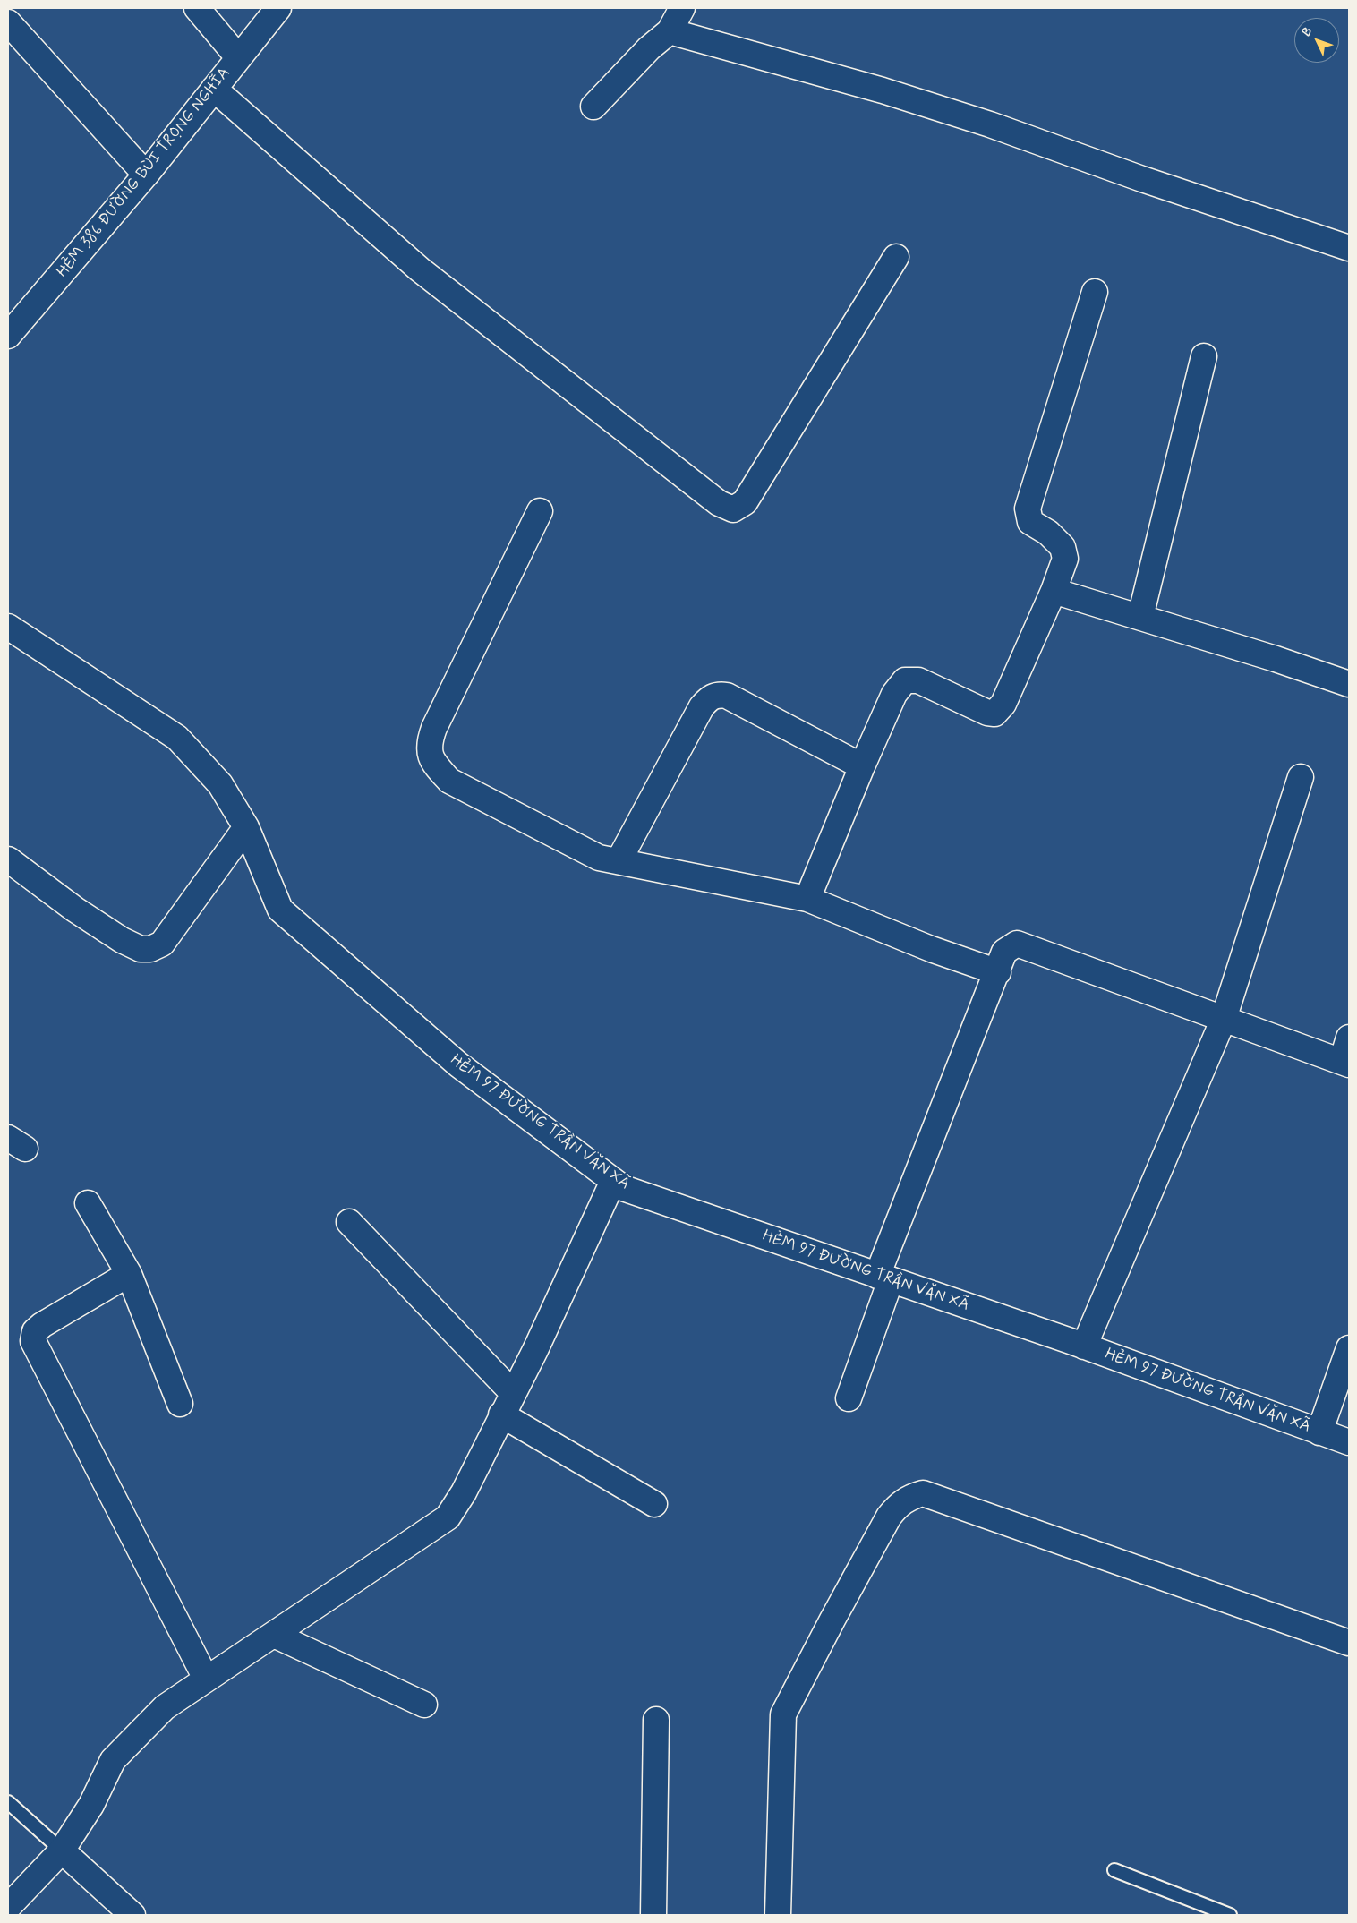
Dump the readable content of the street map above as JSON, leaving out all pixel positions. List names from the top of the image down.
{
  "streets": {
    "street": ["HẺM 386 ĐƯỜNG BÙI TRỌNG NGHĨA", "HẺM 97 ĐƯỜNG TRẦN VĂN XÃ"]
  },
  "north": "top left"
}
